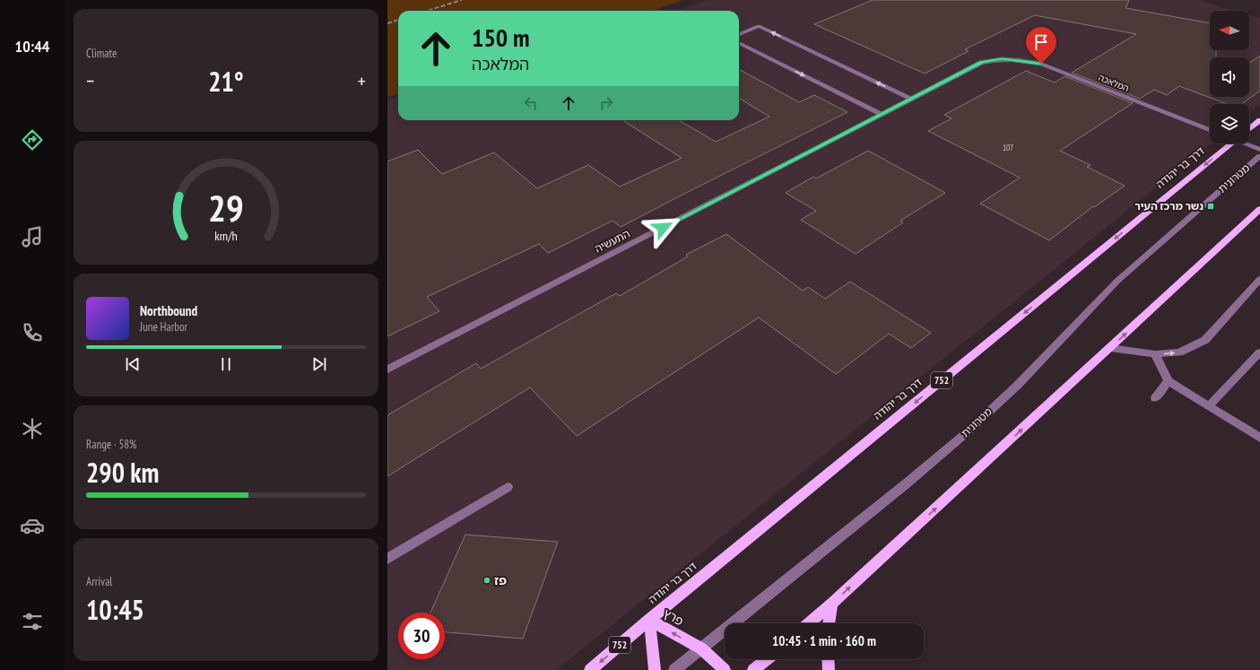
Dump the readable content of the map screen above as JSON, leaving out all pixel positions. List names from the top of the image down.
{
  "streets": {
    "main road": ["דרך בר יהודה", "752", "פרץ"],
    "street": ["המלאכה", "מטרונית", "התעשיה"]
  },
  "crossings": [
    ["המלאכה", "התעשיה"],
    ["דרך בר יהודה", "פרץ"],
    ["מטרונית", "פרץ"]
  ],
  "one_way": ["דרך בר יהודה", "פרץ"],
  "places": {
    "transit": ["נשר מרכז העיר"],
    "other": ["פז"]
  },
  "house_numbers": ["107"],
  "north": "left",
  "page": {
    "tabs": "10:44",
    "tile": [
      "Climate",
      ["Range · 58%", "290 km"],
      ["Arrival", "10:45"]
    ],
    "turn": ["150 m", "המלאכה"],
    "heat": ["−", "21°", "+"],
    "song": ["Northbound", "June Harbor"],
    "limit": "30",
    "trip": "10:45 · 1 min · 160 m",
    "gauge": ["29", "km/h"]
  }
}
